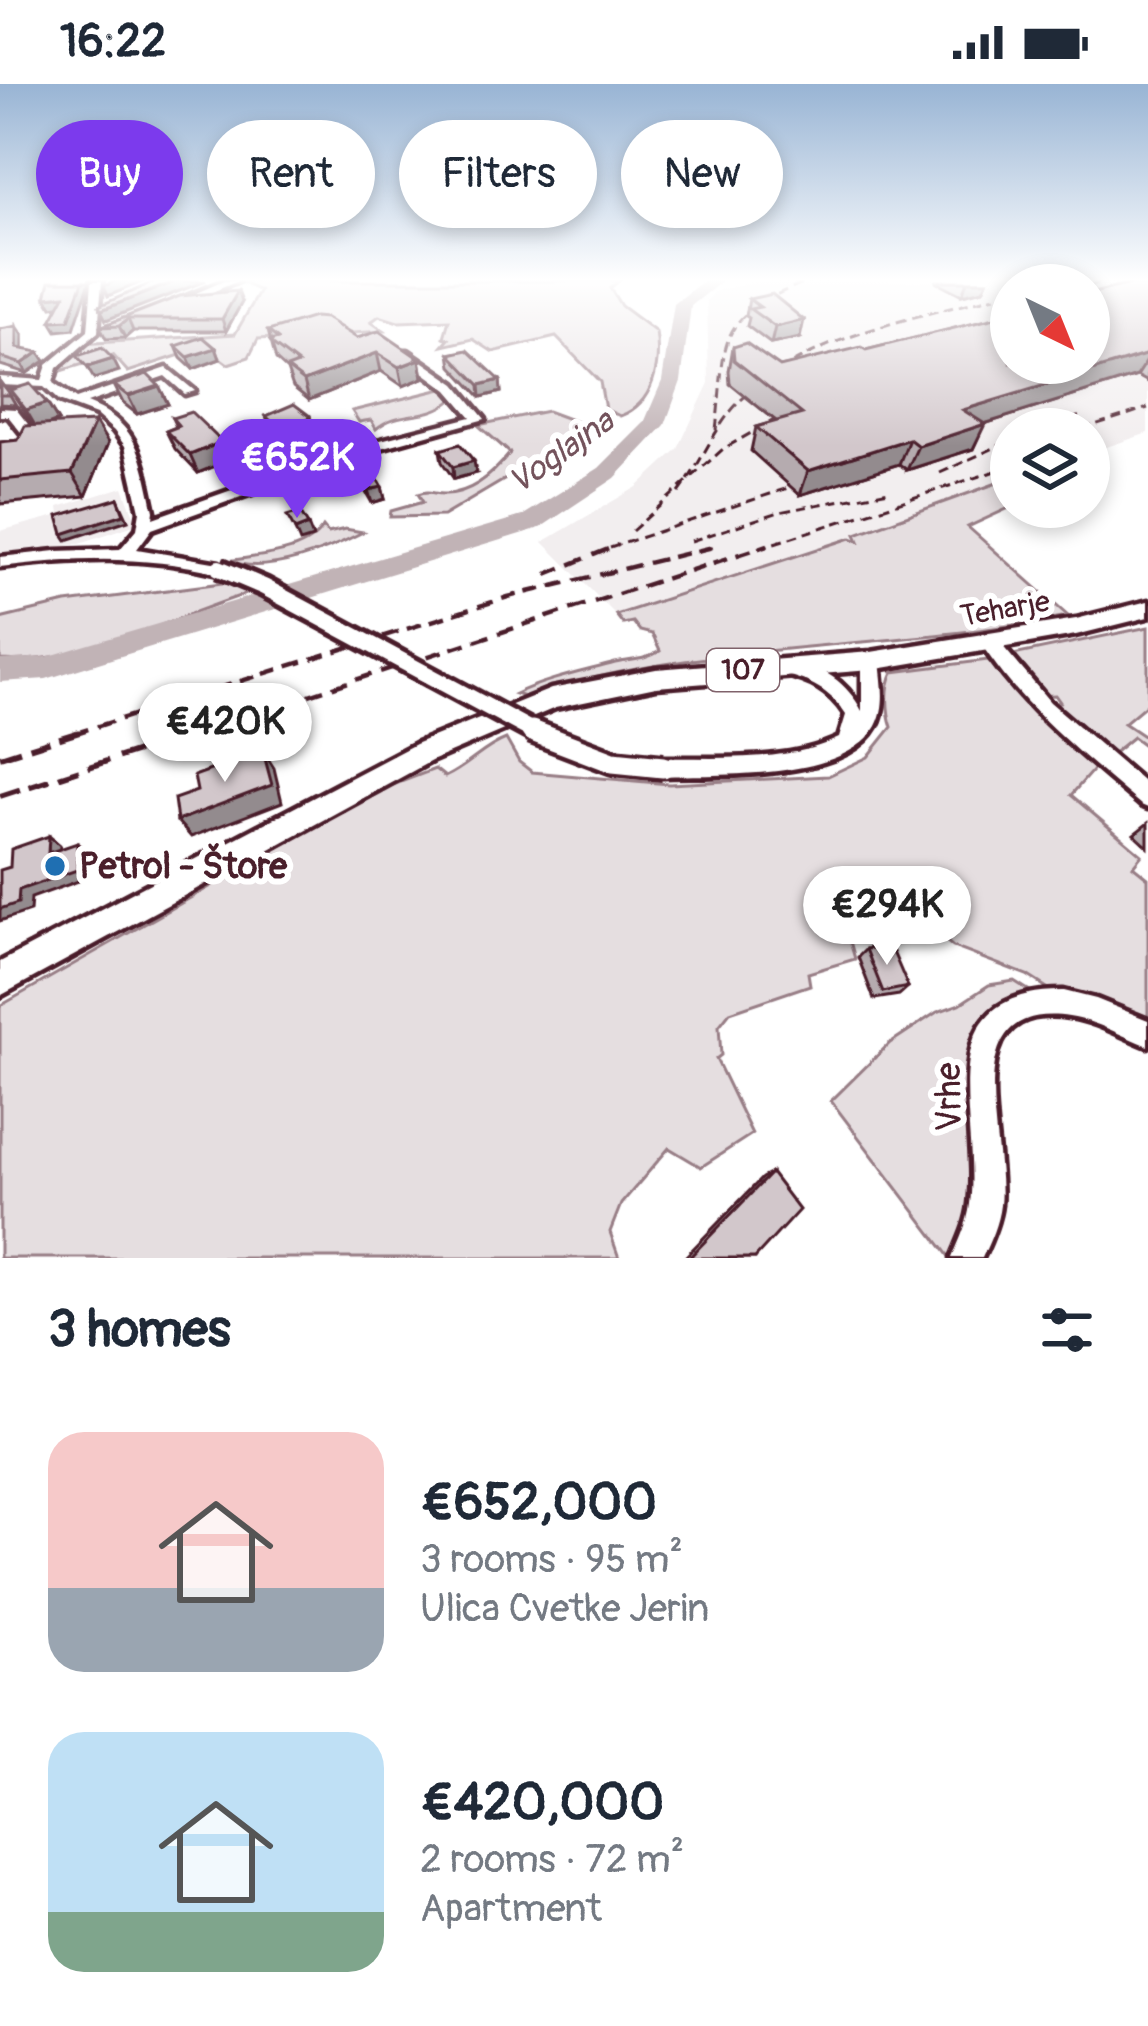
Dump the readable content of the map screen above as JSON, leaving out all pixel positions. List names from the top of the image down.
{
  "streets": {
    "main road": ["Teharje", "107"],
    "street": ["Vrhe"]
  },
  "crossings": [
    ["Teharje", "107"]
  ],
  "water": ["Voglajna"],
  "places": ["Petrol - Štore"],
  "north": "bottom right",
  "page": {
    "status": "16:22",
    "chip": [
      "Buy",
      "Rent",
      "Filters",
      "New"
    ],
    "price": ["€652K", "€420K", "€294K"],
    "heading": "3 homes",
    "list": [
      {
        "name": "€652,000",
        "note": "3 rooms · 95 m² · Ulica Cvetke Jerin"
      },
      {
        "name": "€420,000",
        "note": "2 rooms · 72 m² · Apartment"
      }
    ]
  }
}
